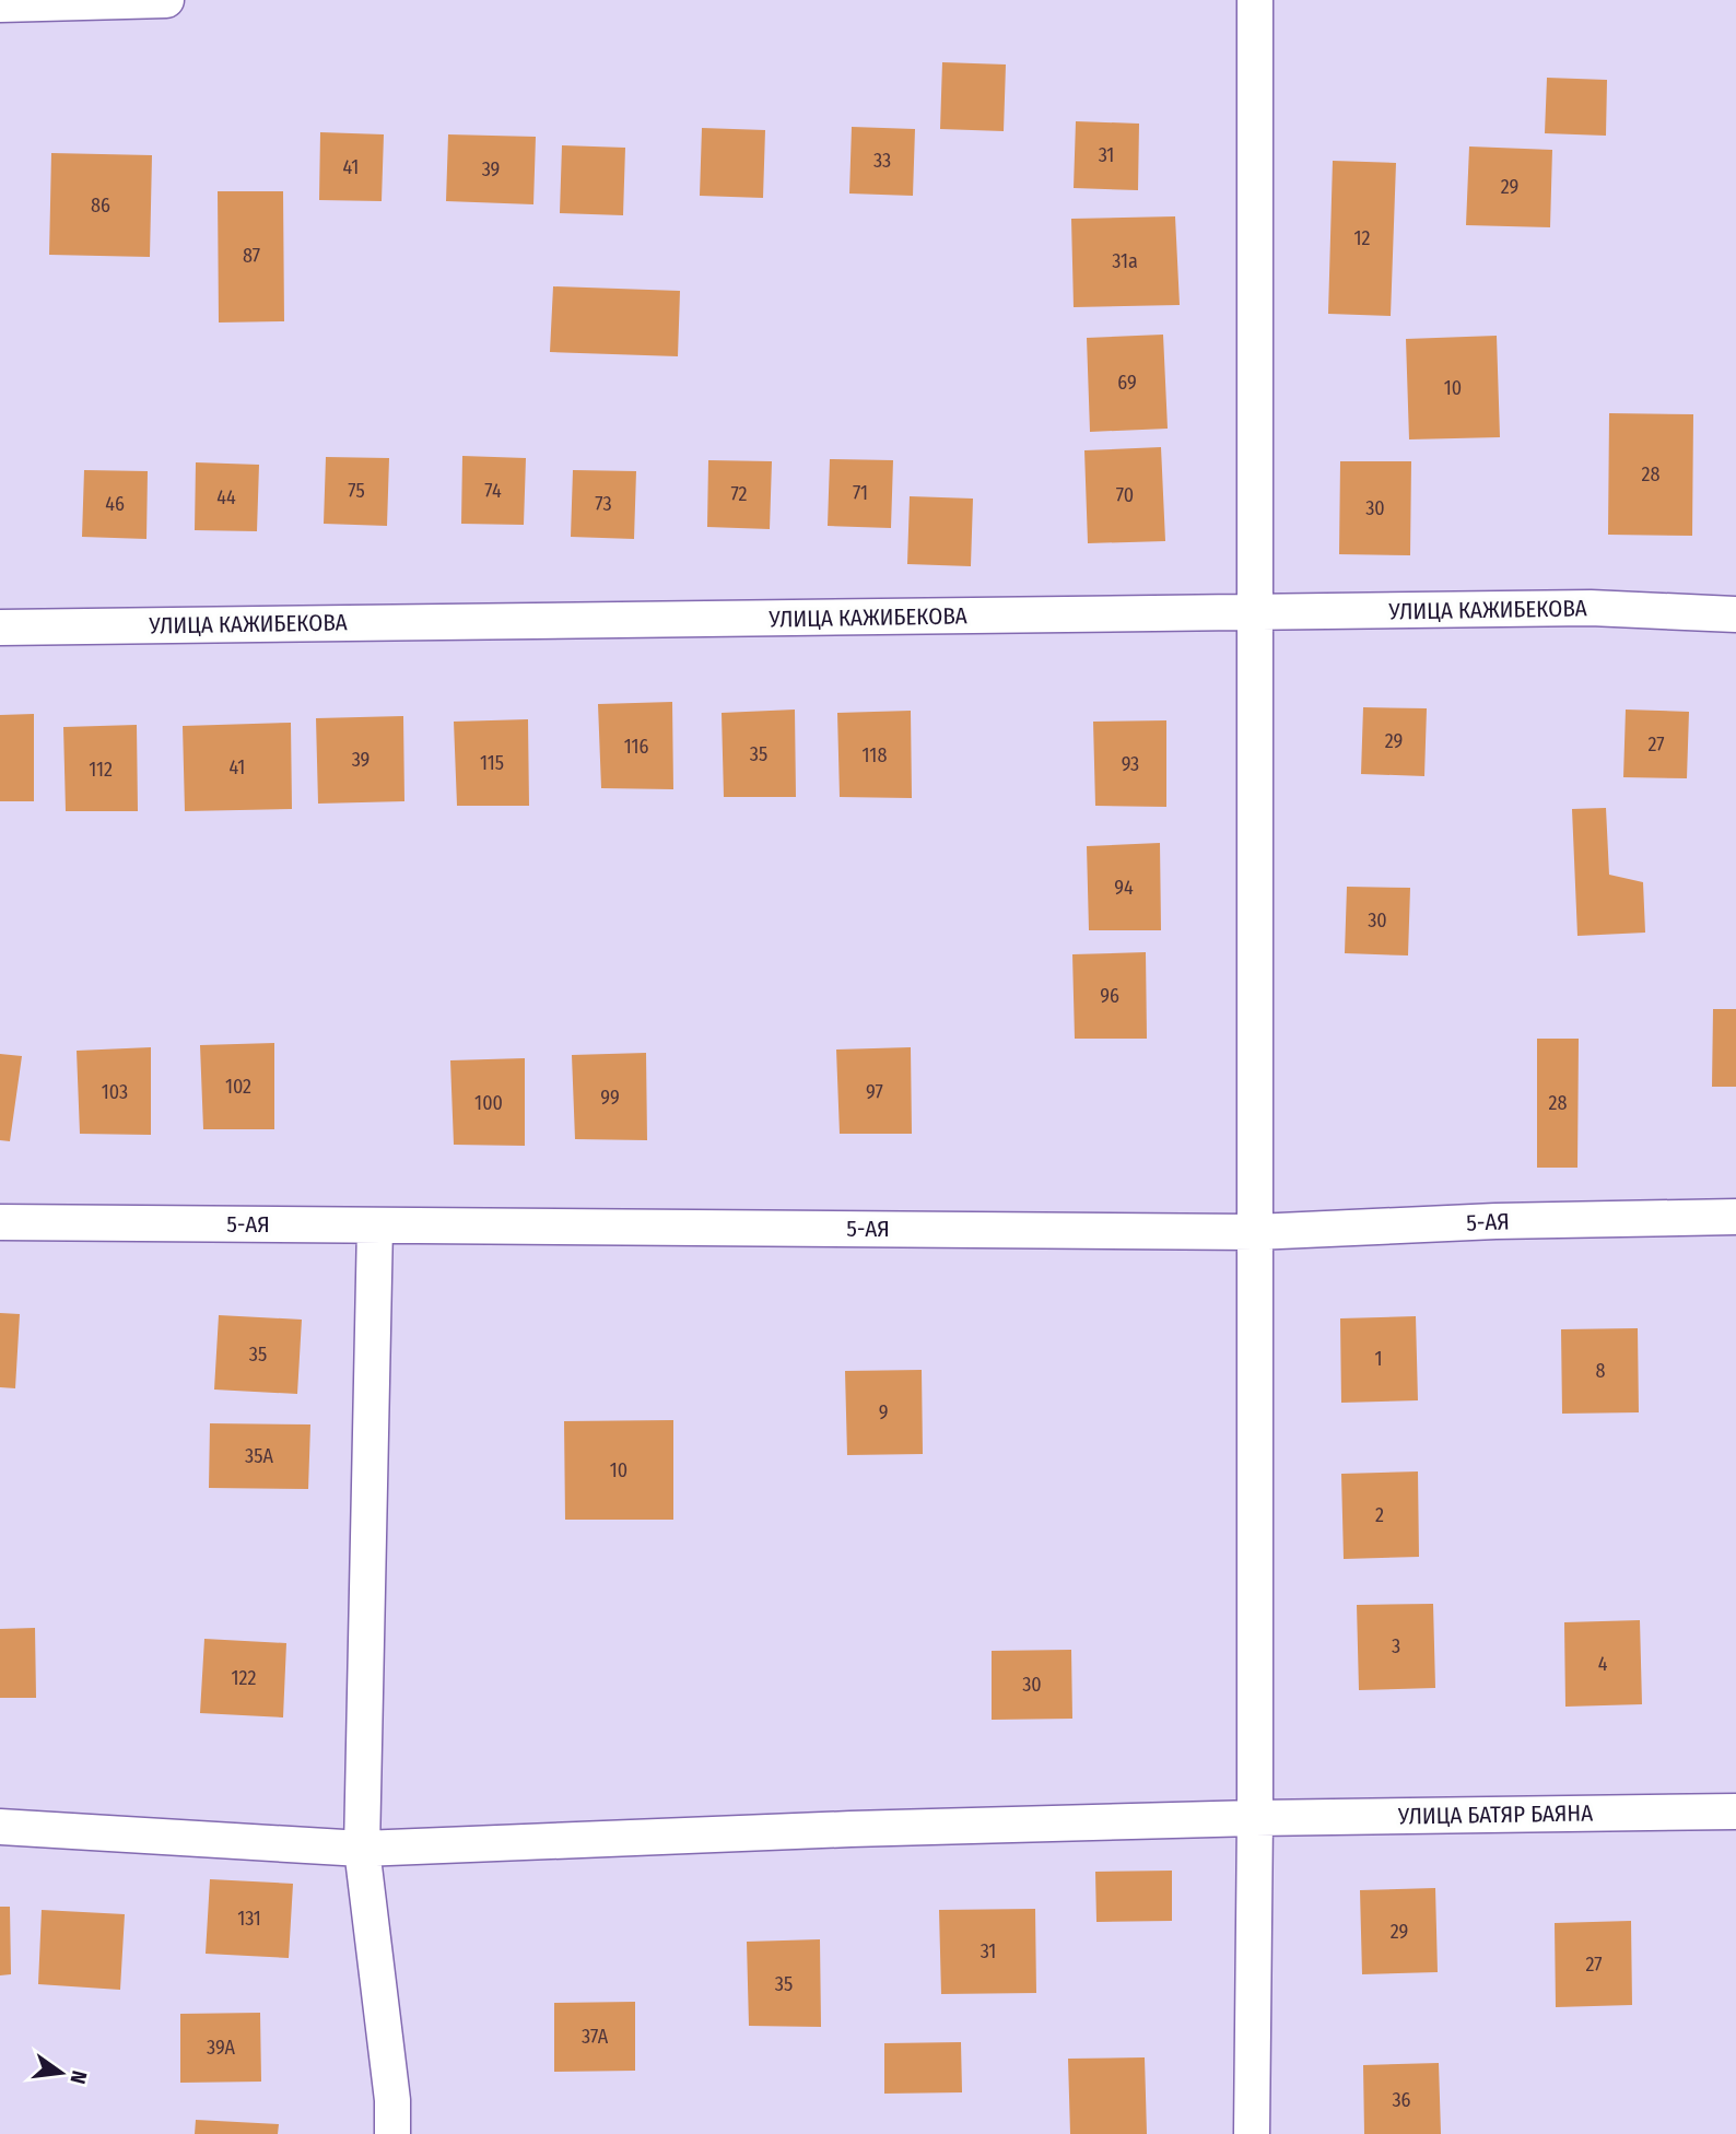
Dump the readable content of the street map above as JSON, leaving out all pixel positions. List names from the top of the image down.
{
  "streets": {
    "street": ["УЛИЦА КАЖИБЕКОВА", "5-АЯ", "УЛИЦА БАТЯР БАЯНА"]
  },
  "house_numbers": [
    "31",
    "33",
    "41",
    "39",
    "29",
    "86",
    "12",
    "87",
    "31а",
    "69",
    "10",
    "28",
    "75",
    "74",
    "71",
    "72",
    "70",
    "44",
    "46",
    "73",
    "30",
    "29",
    "27",
    "116",
    "35",
    "118",
    "39",
    "115",
    "93",
    "41",
    "112",
    "94",
    "30",
    "96",
    "102",
    "103",
    "97",
    "99",
    "100",
    "28",
    "35",
    "1",
    "8",
    "9",
    "35А",
    "10",
    "2",
    "3",
    "4",
    "122",
    "30",
    "131",
    "29",
    "31",
    "27",
    "35",
    "37А",
    "39А",
    "36"
  ],
  "north": "right"
}
